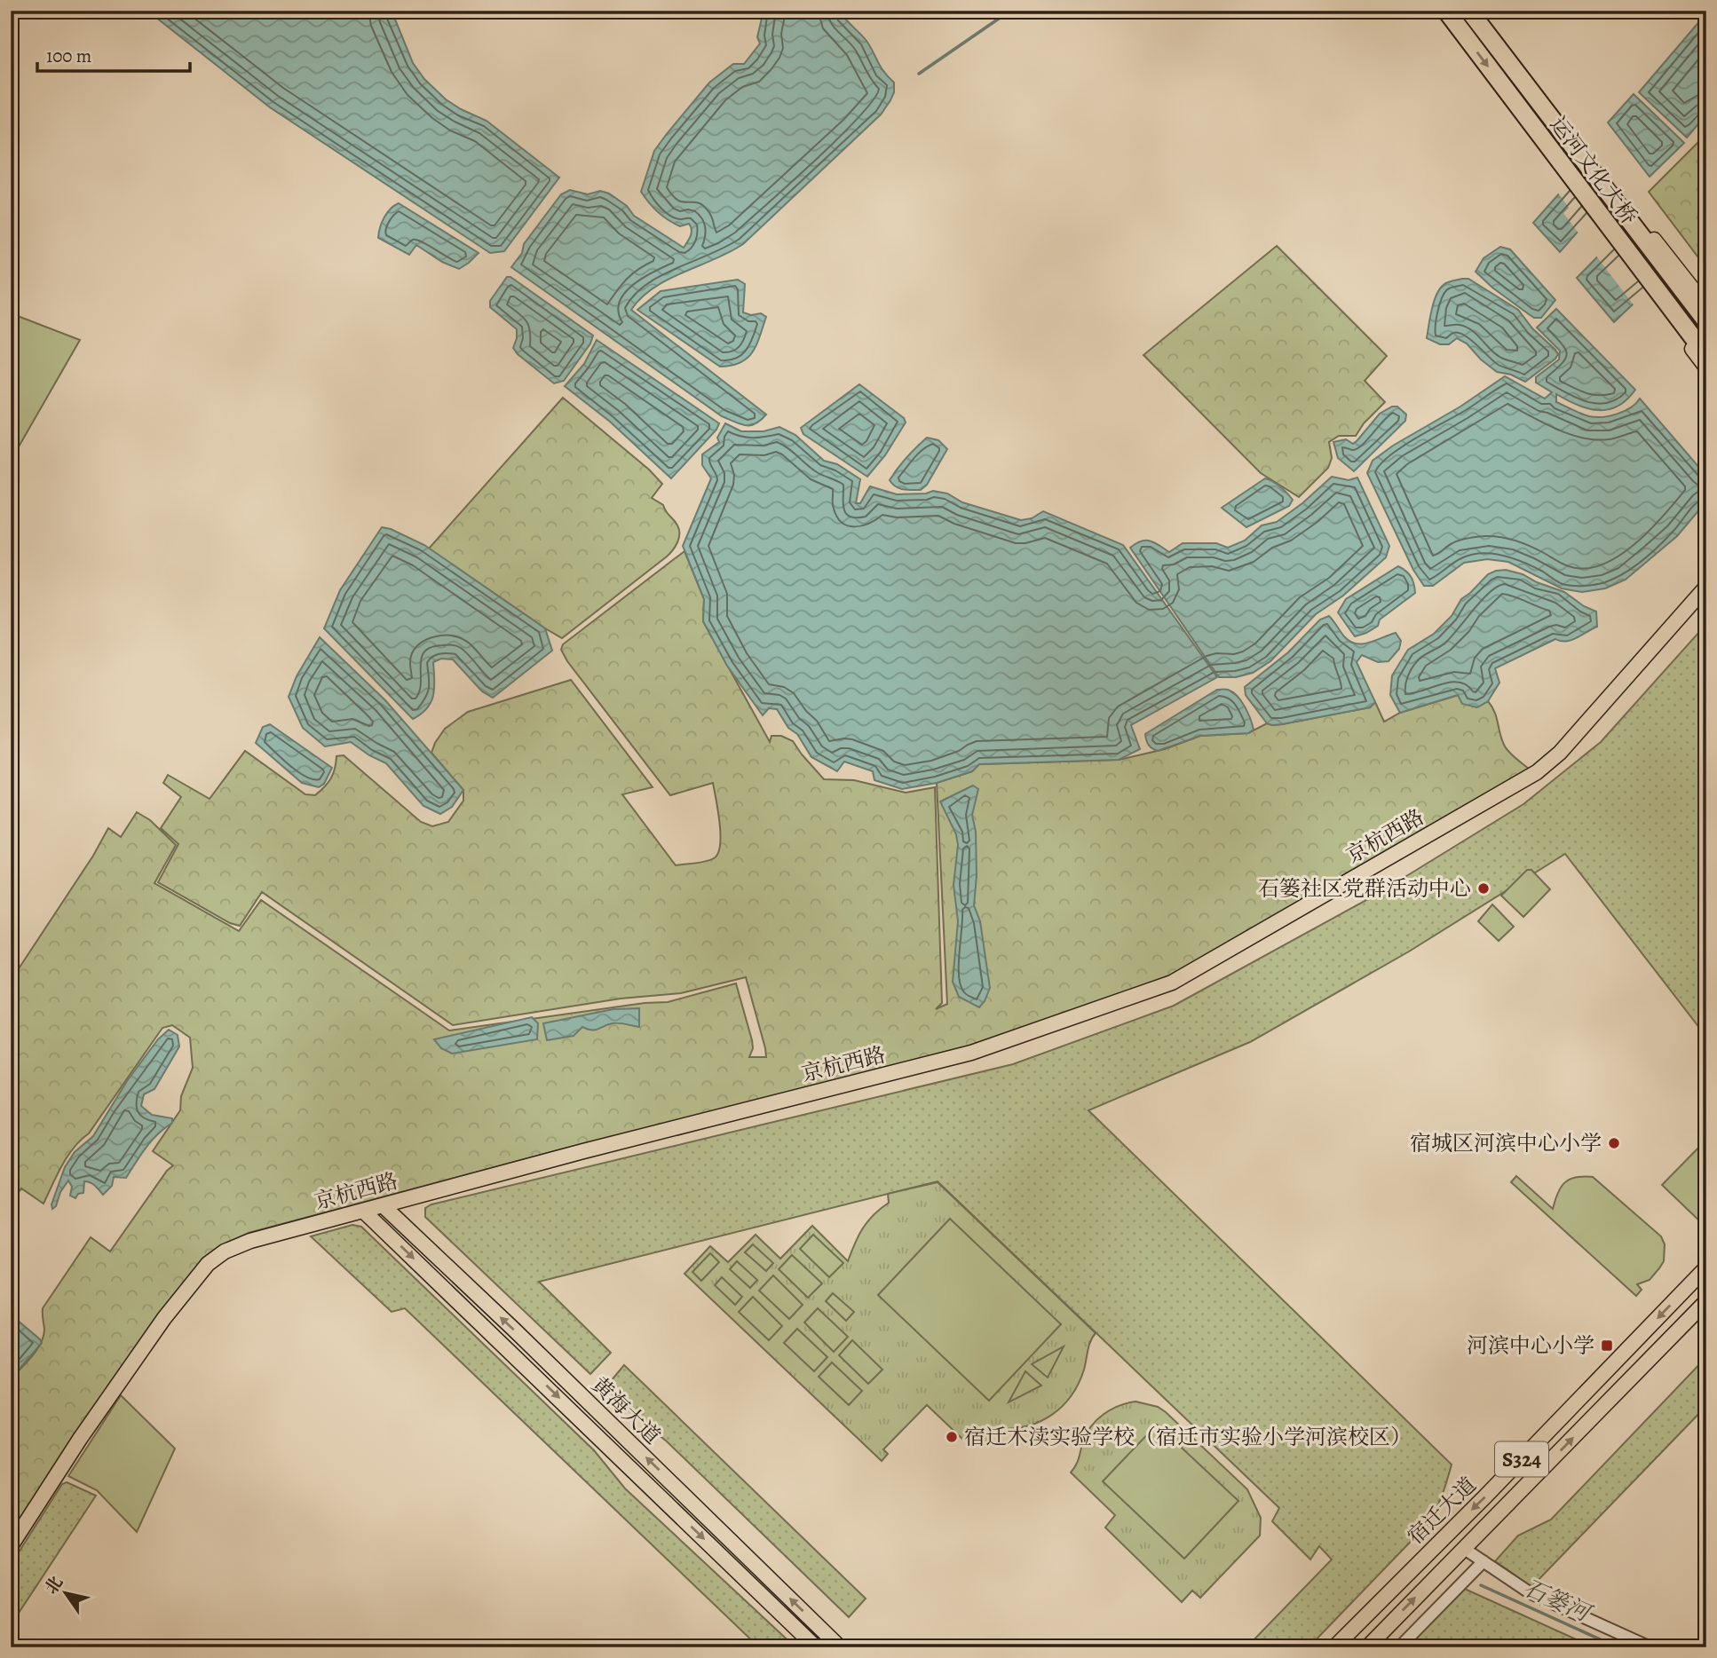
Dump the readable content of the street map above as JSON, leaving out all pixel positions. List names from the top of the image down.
{
  "streets": {
    "highway": ["运河文化大桥"],
    "main road": [
      "京杭西路",
      "黄海大道",
      "S324",
      "宿迁大道"
    ]
  },
  "crossings": [
    ["京杭西路", "黄海大道"]
  ],
  "water": ["石篓河"],
  "places": {
    "other": ["石篓社区党群活动中心", "宿城区河滨中心小学", "宿迁木渎实验学校（宿迁市实验小学河滨校区）"],
    "transit": ["河滨中心小学"]
  },
  "scale_bar": "100 m",
  "north": "top left"
}
